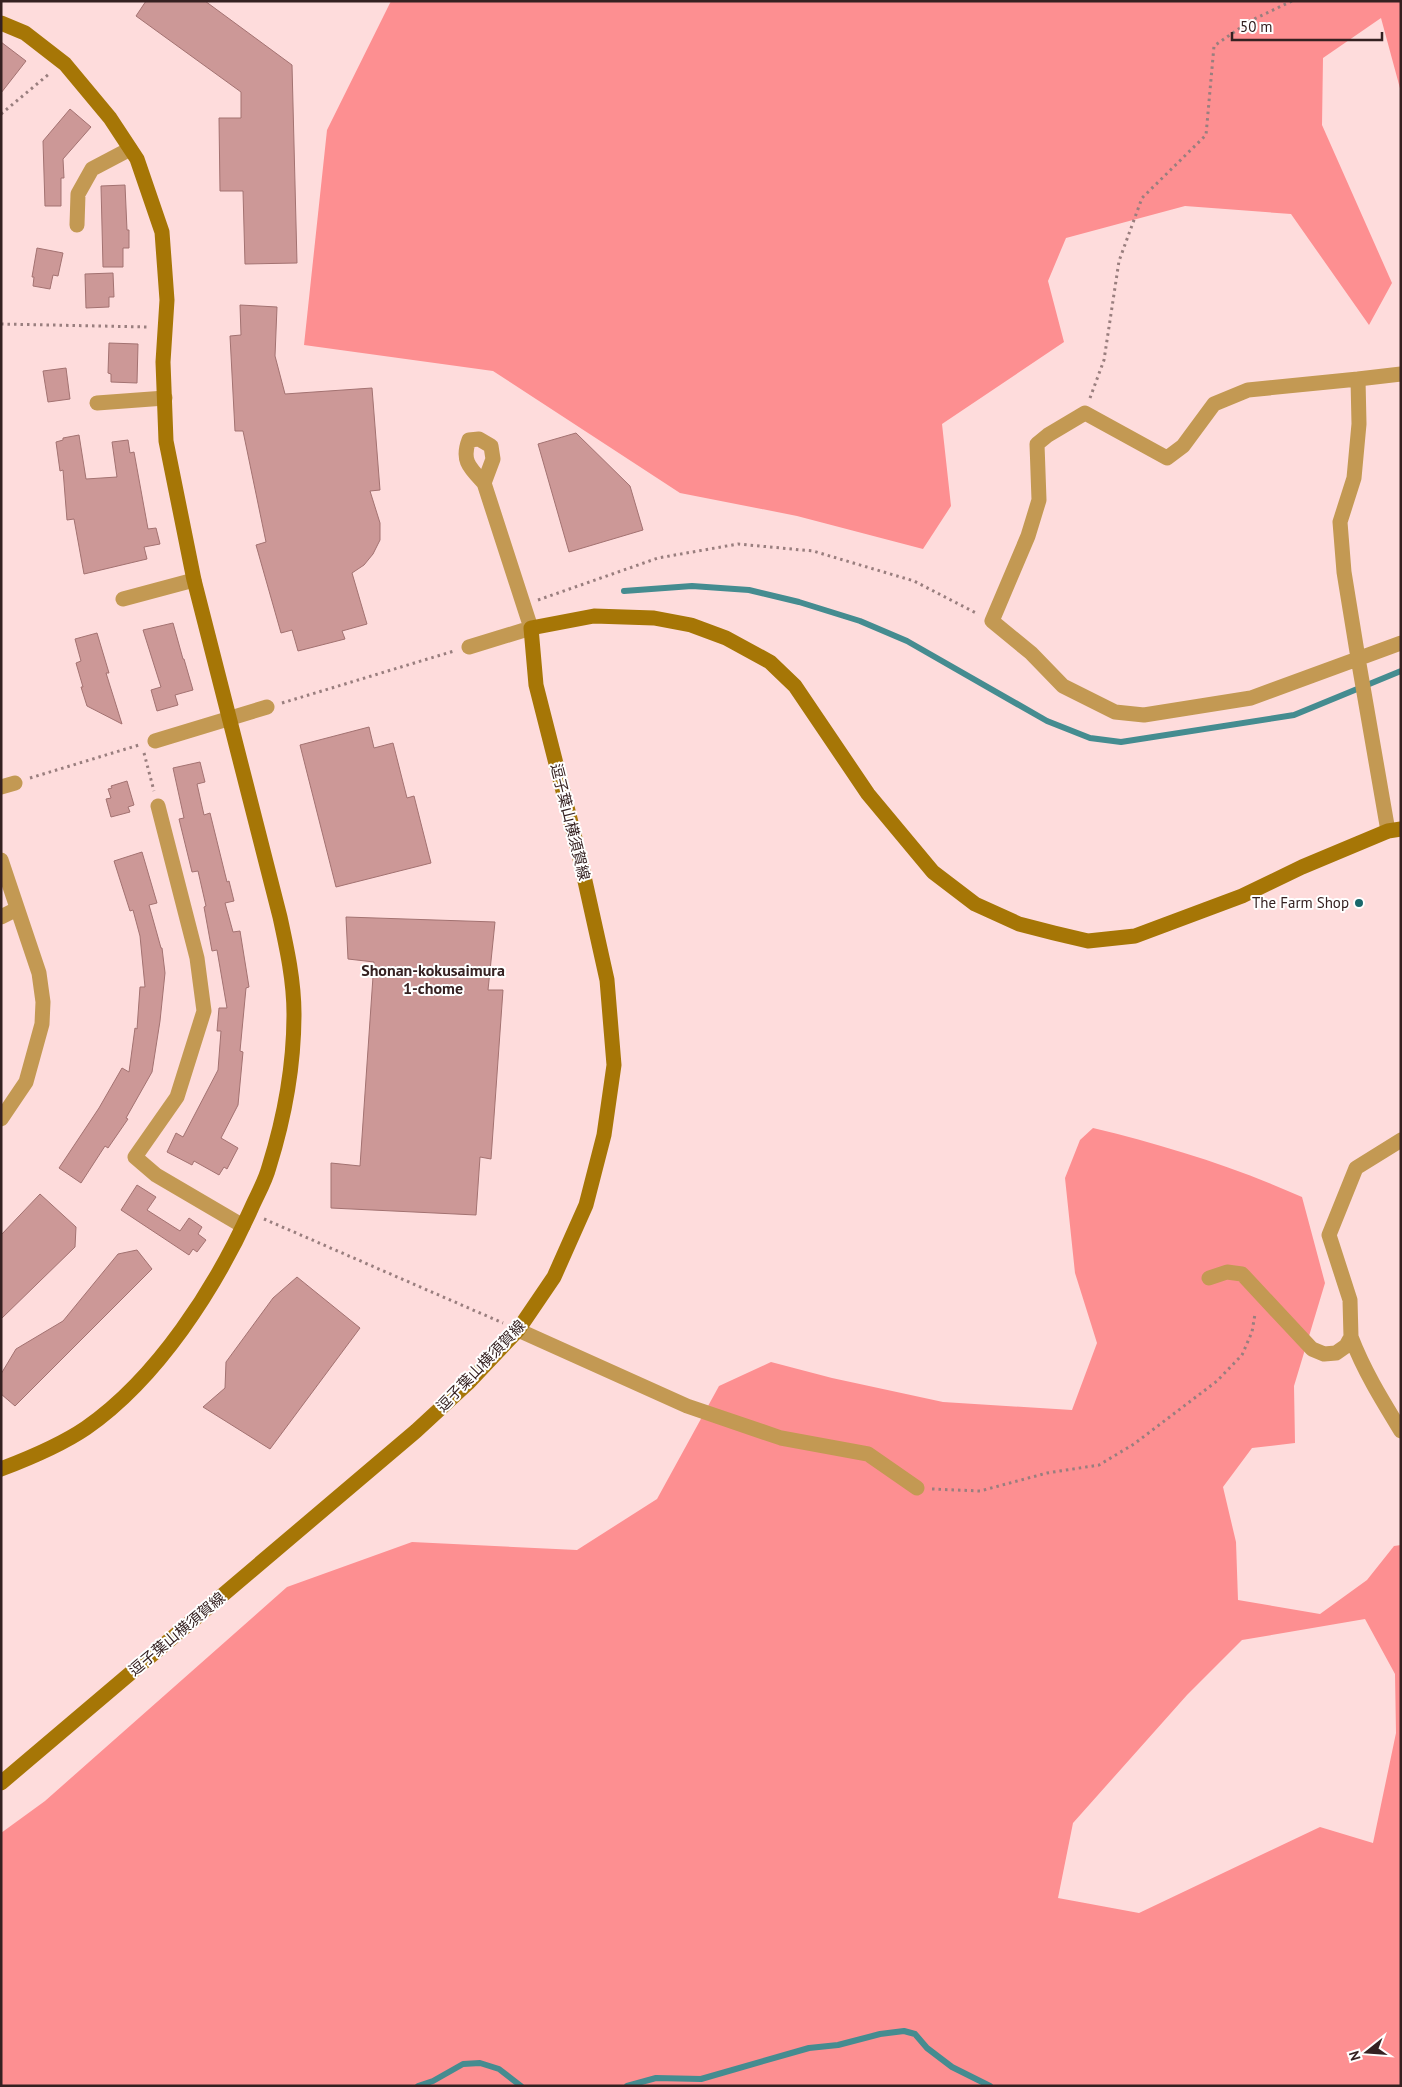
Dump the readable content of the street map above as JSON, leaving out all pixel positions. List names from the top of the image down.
{
  "streets": {
    "main road": ["逗子葉山横須賀線"]
  },
  "districts": ["Shonan-kokusaimura 1-chome"],
  "places": ["The Farm Shop"],
  "scale_bar": "50 m",
  "north": "left"
}
